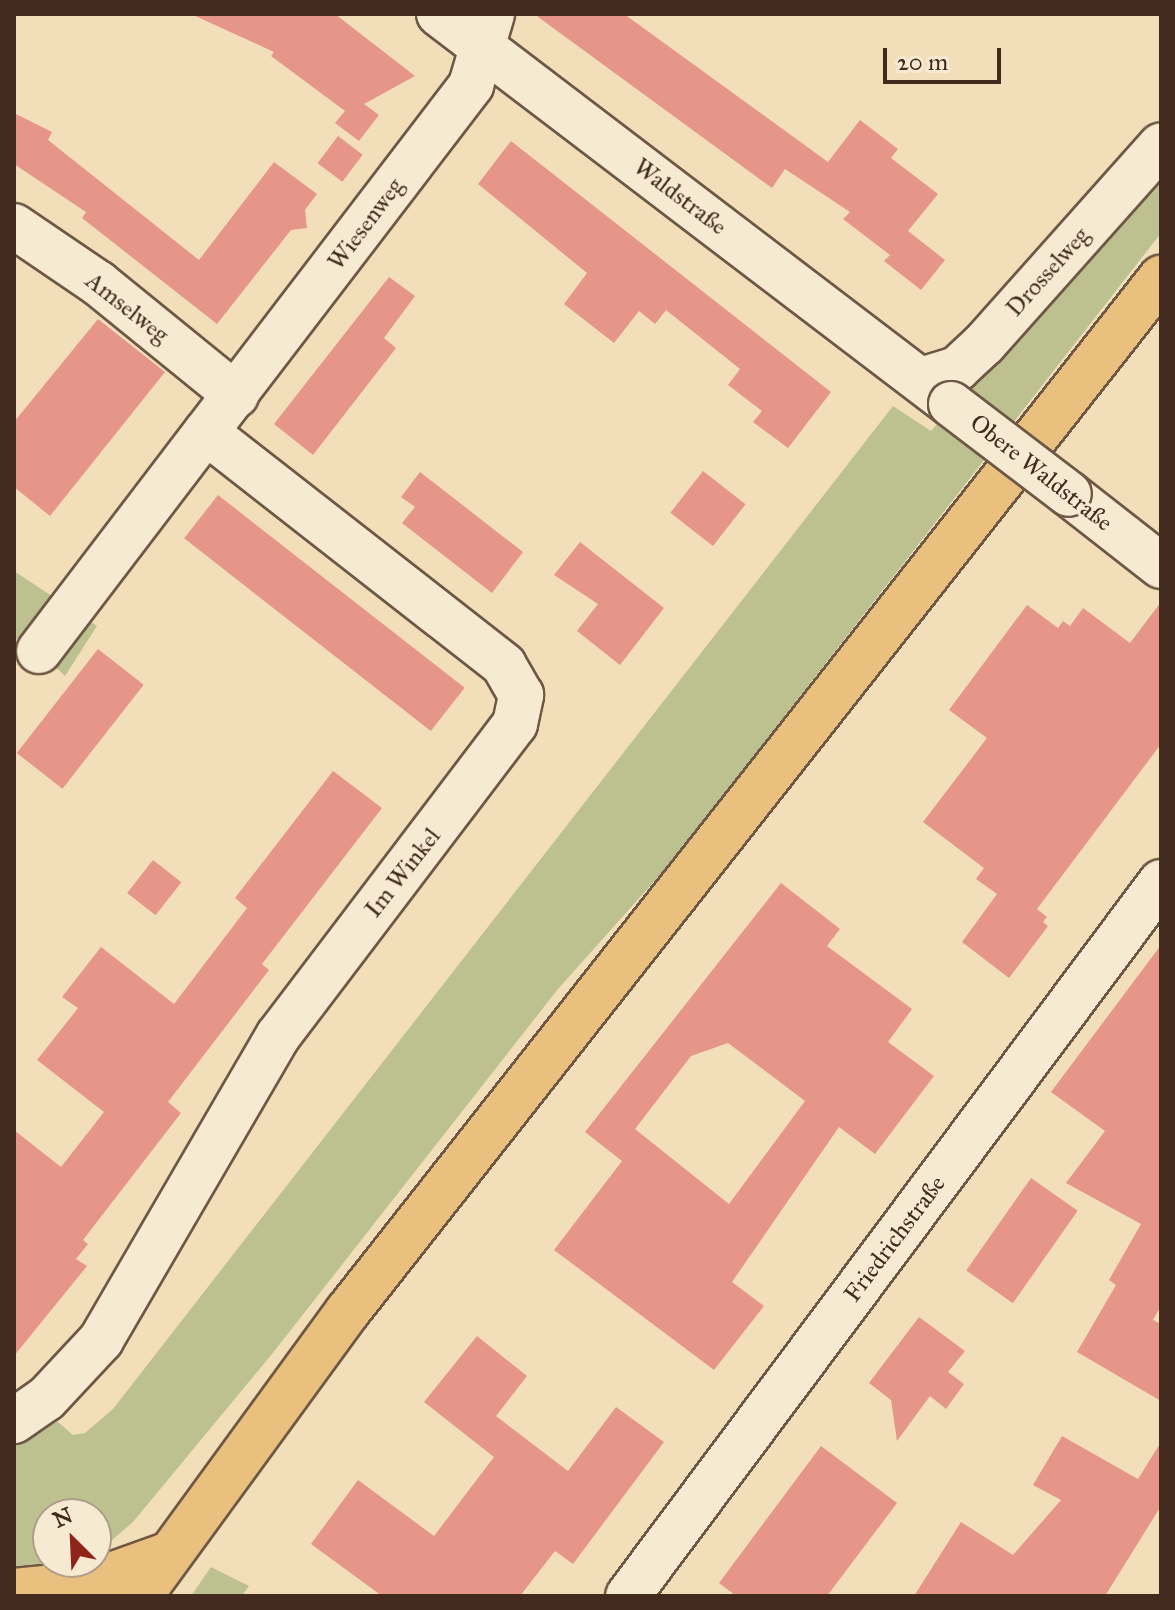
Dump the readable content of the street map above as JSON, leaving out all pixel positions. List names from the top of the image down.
{
  "streets": {
    "street": [
      "Waldstraße",
      "Wiesenweg",
      "Drosselweg",
      "Amselweg",
      "Obere Waldstraße",
      "Im Winkel",
      "Friedrichstraße"
    ]
  },
  "crossings": [
    ["Waldstraße", "Wiesenweg"],
    ["Waldstraße", "Drosselweg"],
    ["Waldstraße", "Obere Waldstraße"],
    ["Wiesenweg", "Amselweg"],
    ["Drosselweg", "Obere Waldstraße"]
  ],
  "scale_bar": "20 m",
  "north": "top left"
}
